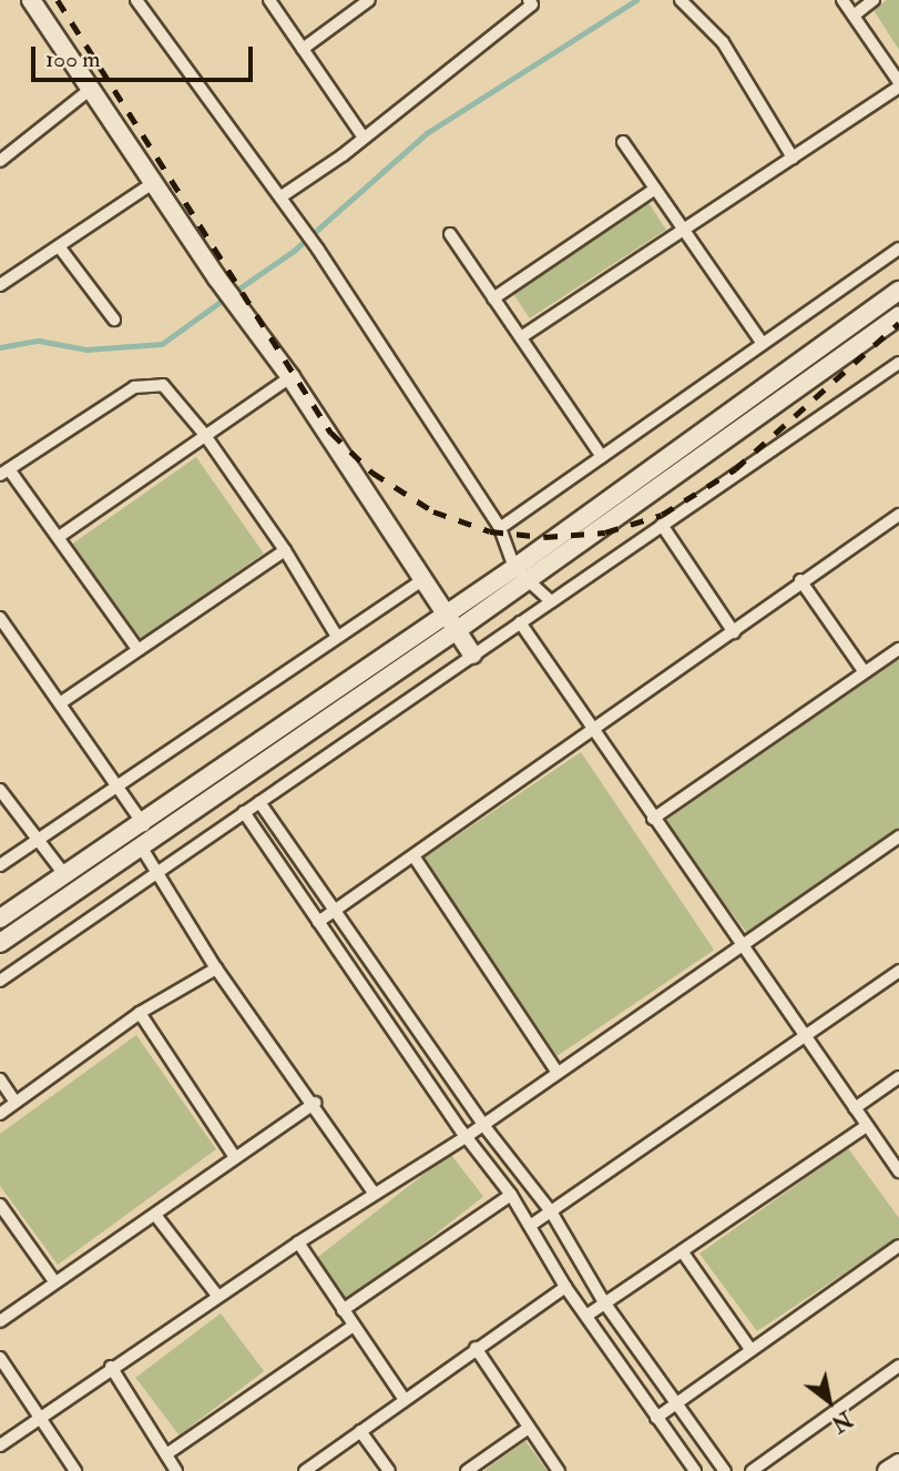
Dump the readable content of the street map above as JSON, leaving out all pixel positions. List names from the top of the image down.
{
  "scale_bar": "100 m",
  "north": "bottom right"
}
